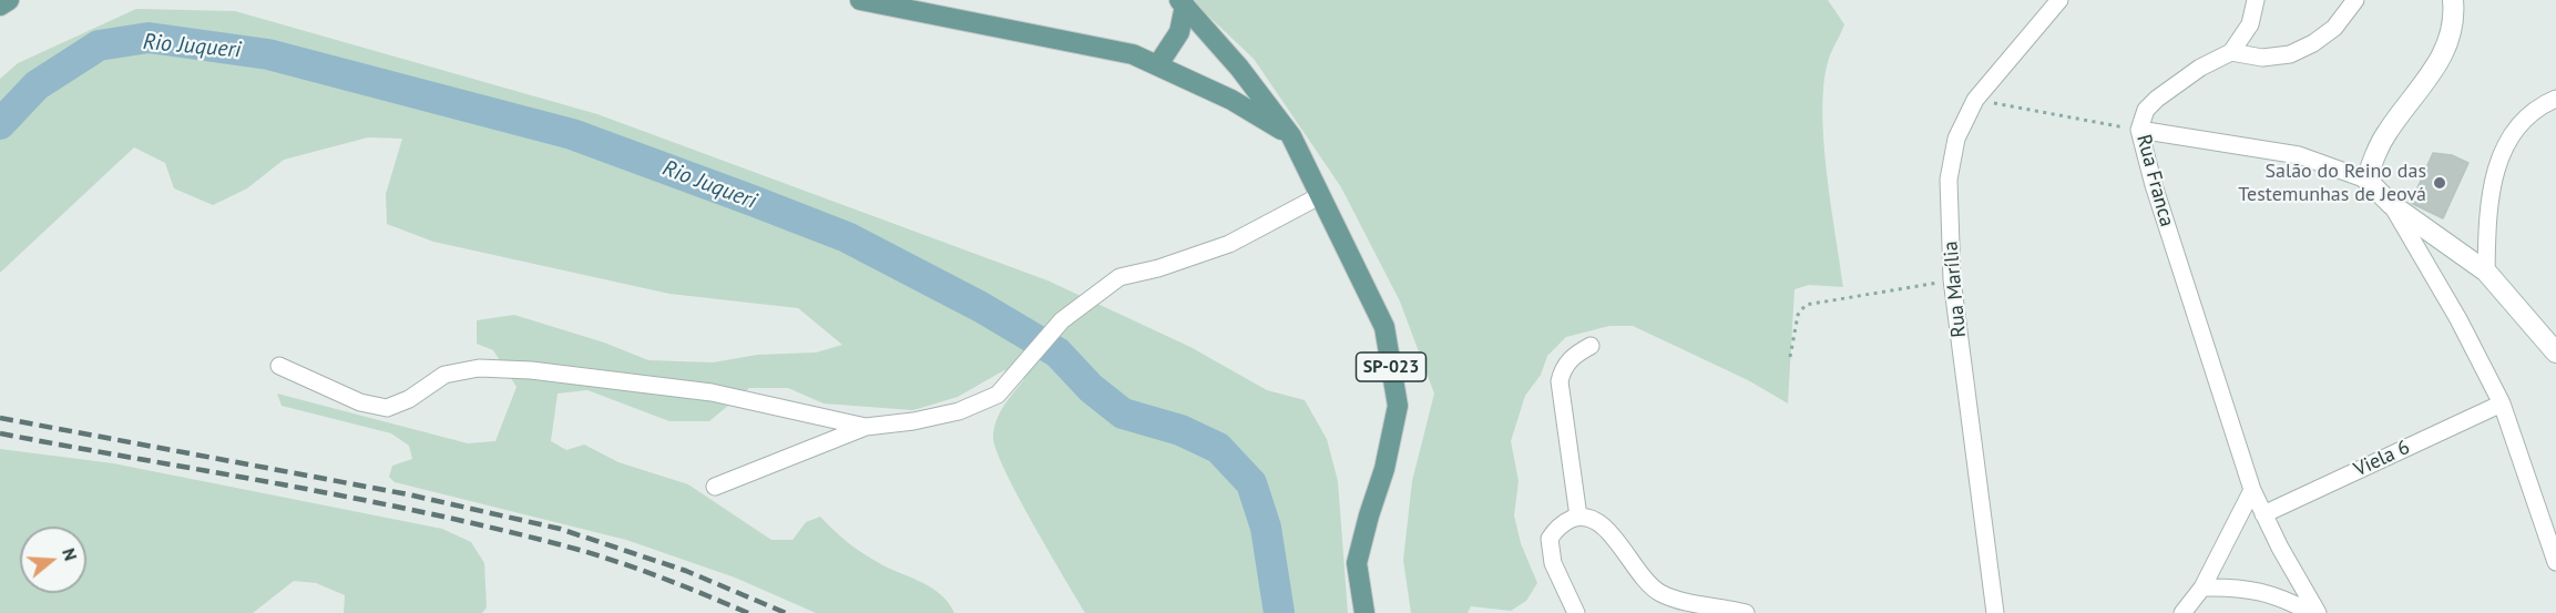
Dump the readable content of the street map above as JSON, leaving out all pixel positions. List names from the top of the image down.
{
  "streets": {
    "main road": ["SP-023"],
    "street": ["Rua Franca", "Rua Marília", "Viela 6"]
  },
  "crossings": [
    ["Rua Franca", "Viela 6"]
  ],
  "water": ["Rio Juqueri"],
  "places": ["Salão do Reino das Testemunhas de Jeová"],
  "north": "right"
}
